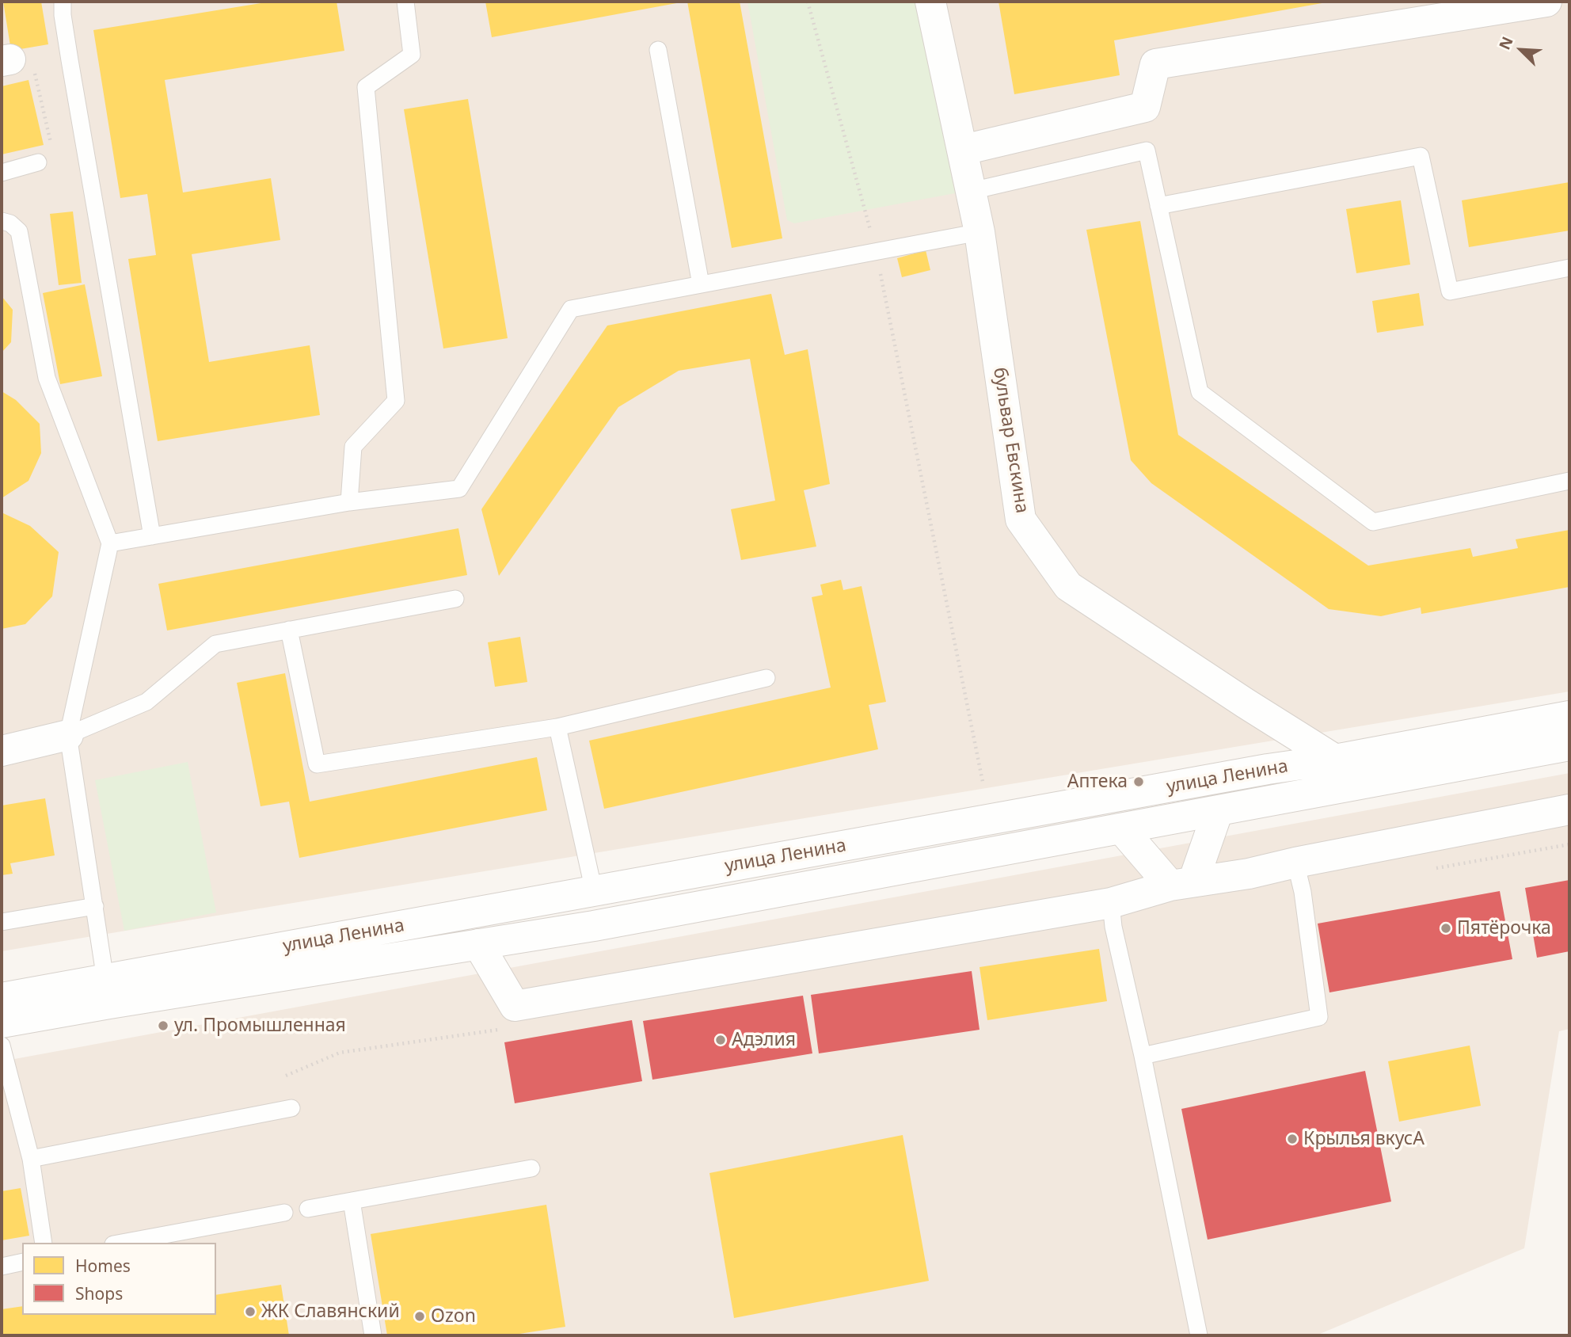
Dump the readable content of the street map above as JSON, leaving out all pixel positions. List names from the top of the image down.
{
  "streets": {
    "street": ["бульвар Евскина", "улица Ленина"]
  },
  "crossings": [
    ["бульвар Евскина", "улица Ленина"]
  ],
  "places": [
    "Аптека",
    "Пятёрочка",
    "ул. Промышленная",
    "Адэлия",
    "Крылья вкусА",
    "ЖК Славянский",
    "Ozon"
  ],
  "legend": ["Homes", "Shops"],
  "north": "top left"
}
